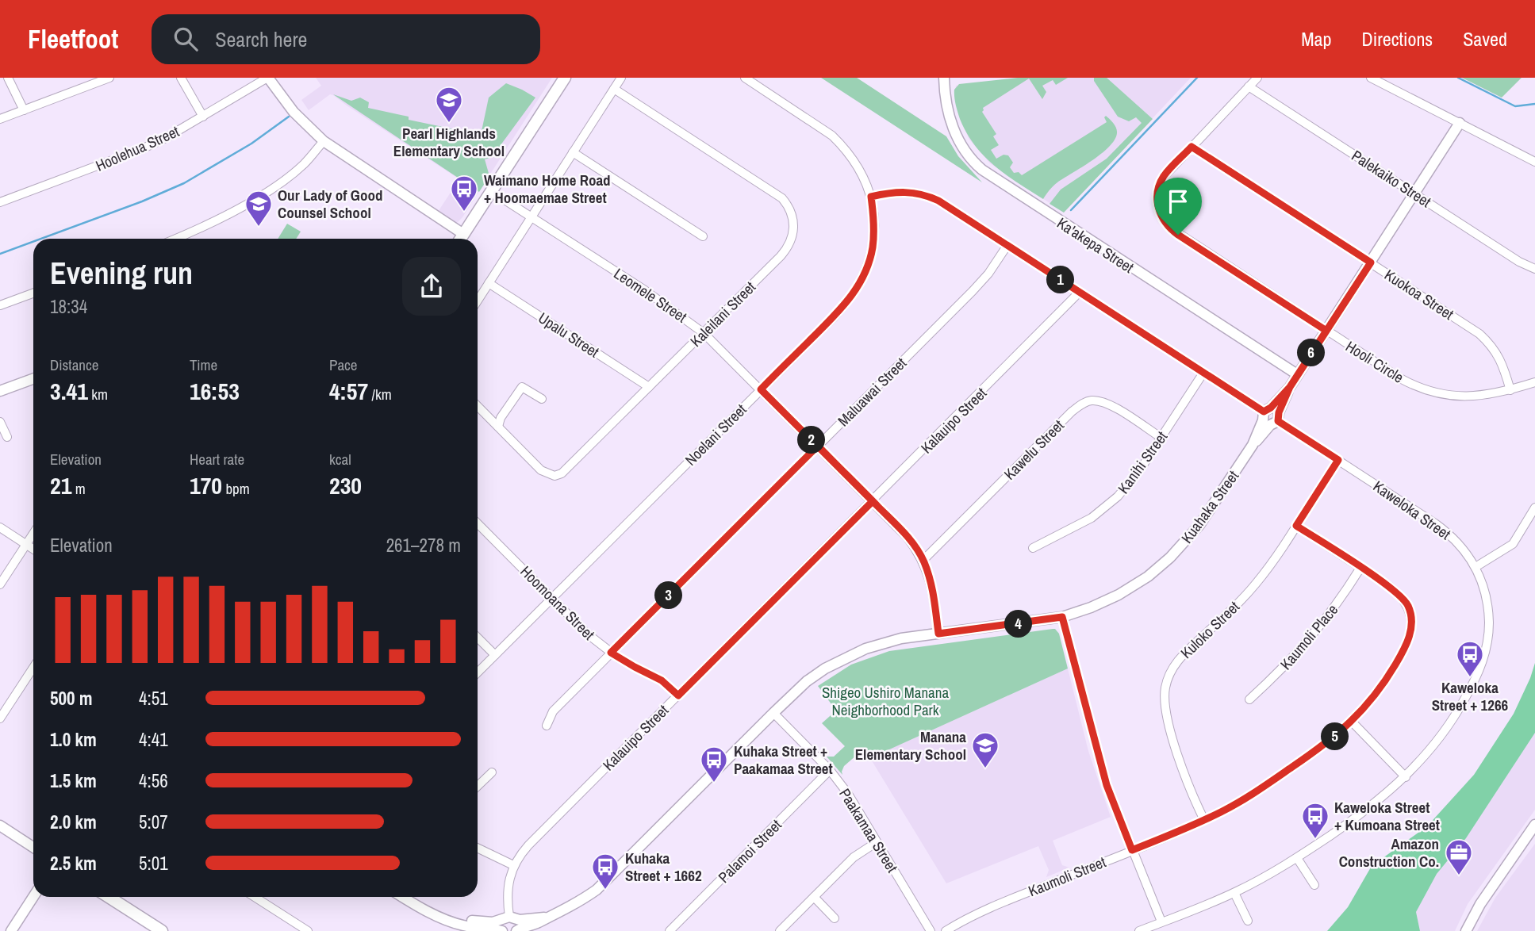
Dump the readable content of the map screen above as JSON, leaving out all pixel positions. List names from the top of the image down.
{
  "streets": {
    "street": [
      "Hoolehua Street",
      "Palekaiko Street",
      "Ka'akepa Street",
      "Kuokoa Street",
      "Leomele Street",
      "Kaleilani Street",
      "Upalu Street",
      "Hooli Circle",
      "Maluawai Street",
      "Kalauipo Street",
      "Noelani Street",
      "Kawelu Street",
      "Kanihi Street",
      "Kuahaka Street",
      "Kaweloka Street",
      "Hoomoana Street",
      "Kuloko Street",
      "Kaumoli Place",
      "Paakamaa Street",
      "Palamoi Street",
      "Kaumoli Street"
    ]
  },
  "crossings": [
    ["Palekaiko Street", "Hooli Circle"],
    ["Palekaiko Street", "Kuahaka Street"],
    ["Ka'akepa Street", "Kuahaka Street"],
    ["Kuokoa Street", "Hooli Circle"],
    ["Kuokoa Street", "Kuahaka Street"],
    ["Leomele Street", "Kaleilani Street"],
    ["Leomele Street", "Maluawai Street"],
    ["Leomele Street", "Kalauipo Street"],
    ["Leomele Street", "Noelani Street"],
    ["Leomele Street", "Kawelu Street"],
    ["Leomele Street", "Kuahaka Street"],
    ["Kaleilani Street", "Upalu Street"],
    ["Hooli Circle", "Kuahaka Street"],
    ["Maluawai Street", "Kaweloka Street"],
    ["Maluawai Street", "Hoomoana Street"],
    ["Kalauipo Street", "Kuahaka Street"],
    ["Kalauipo Street", "Kaweloka Street"],
    ["Kalauipo Street", "Hoomoana Street"],
    ["Noelani Street", "Kaweloka Street"],
    ["Noelani Street", "Hoomoana Street"],
    ["Kawelu Street", "Kanihi Street"],
    ["Kanihi Street", "Kaweloka Street"],
    ["Kuahaka Street", "Kaweloka Street"],
    ["Kuahaka Street", "Paakamaa Street"],
    ["Kaweloka Street", "Kuloko Street"],
    ["Kuloko Street", "Kaumoli Street"],
    ["Kaumoli Place", "Kaumoli Street"],
    ["Paakamaa Street", "Palamoi Street"]
  ],
  "parks": ["Shigeo Ushiro Manana Neighborhood Park"],
  "places": {
    "school or university": ["Pearl Highlands Elementary School", "Our Lady of Good Counsel School", "Manana Elementary School"],
    "bus stop": [
      "Waimano Home Road + Hoomaemae Street",
      "Kaweloka Street + 1266",
      "Kuhaka Street + Paakamaa Street",
      "Kaweloka Street + Kumoana Street",
      "Kuhaka Street + 1662"
    ],
    "office": ["Amazon Construction Co."]
  },
  "page": {
    "header": "Fleetfoot",
    "search": "Search here",
    "nav": ["Map", "Directions", "Saved"],
    "heading": ["Evening run", "18:34"],
    "pins": [
      "1",
      "6",
      "2",
      "3",
      "4",
      "5"
    ],
    "stats": [
      ["Distance", "3.41 km"],
      ["Time", "16:53"],
      ["Pace", "4:57 /km"],
      ["Elevation", "21 m"],
      ["Heart rate", "170 bpm"],
      ["kcal", "230"]
    ],
    "chart": ["Elevation", "261–278 m"],
    "list": [
      {
        "name": "500 m",
        "note": "4:51"
      },
      {
        "name": "1.0 km",
        "note": "4:41"
      },
      {
        "name": "1.5 km",
        "note": "4:56"
      },
      {
        "name": "2.0 km",
        "note": "5:07"
      },
      {
        "name": "2.5 km",
        "note": "5:01"
      }
    ]
  }
}
